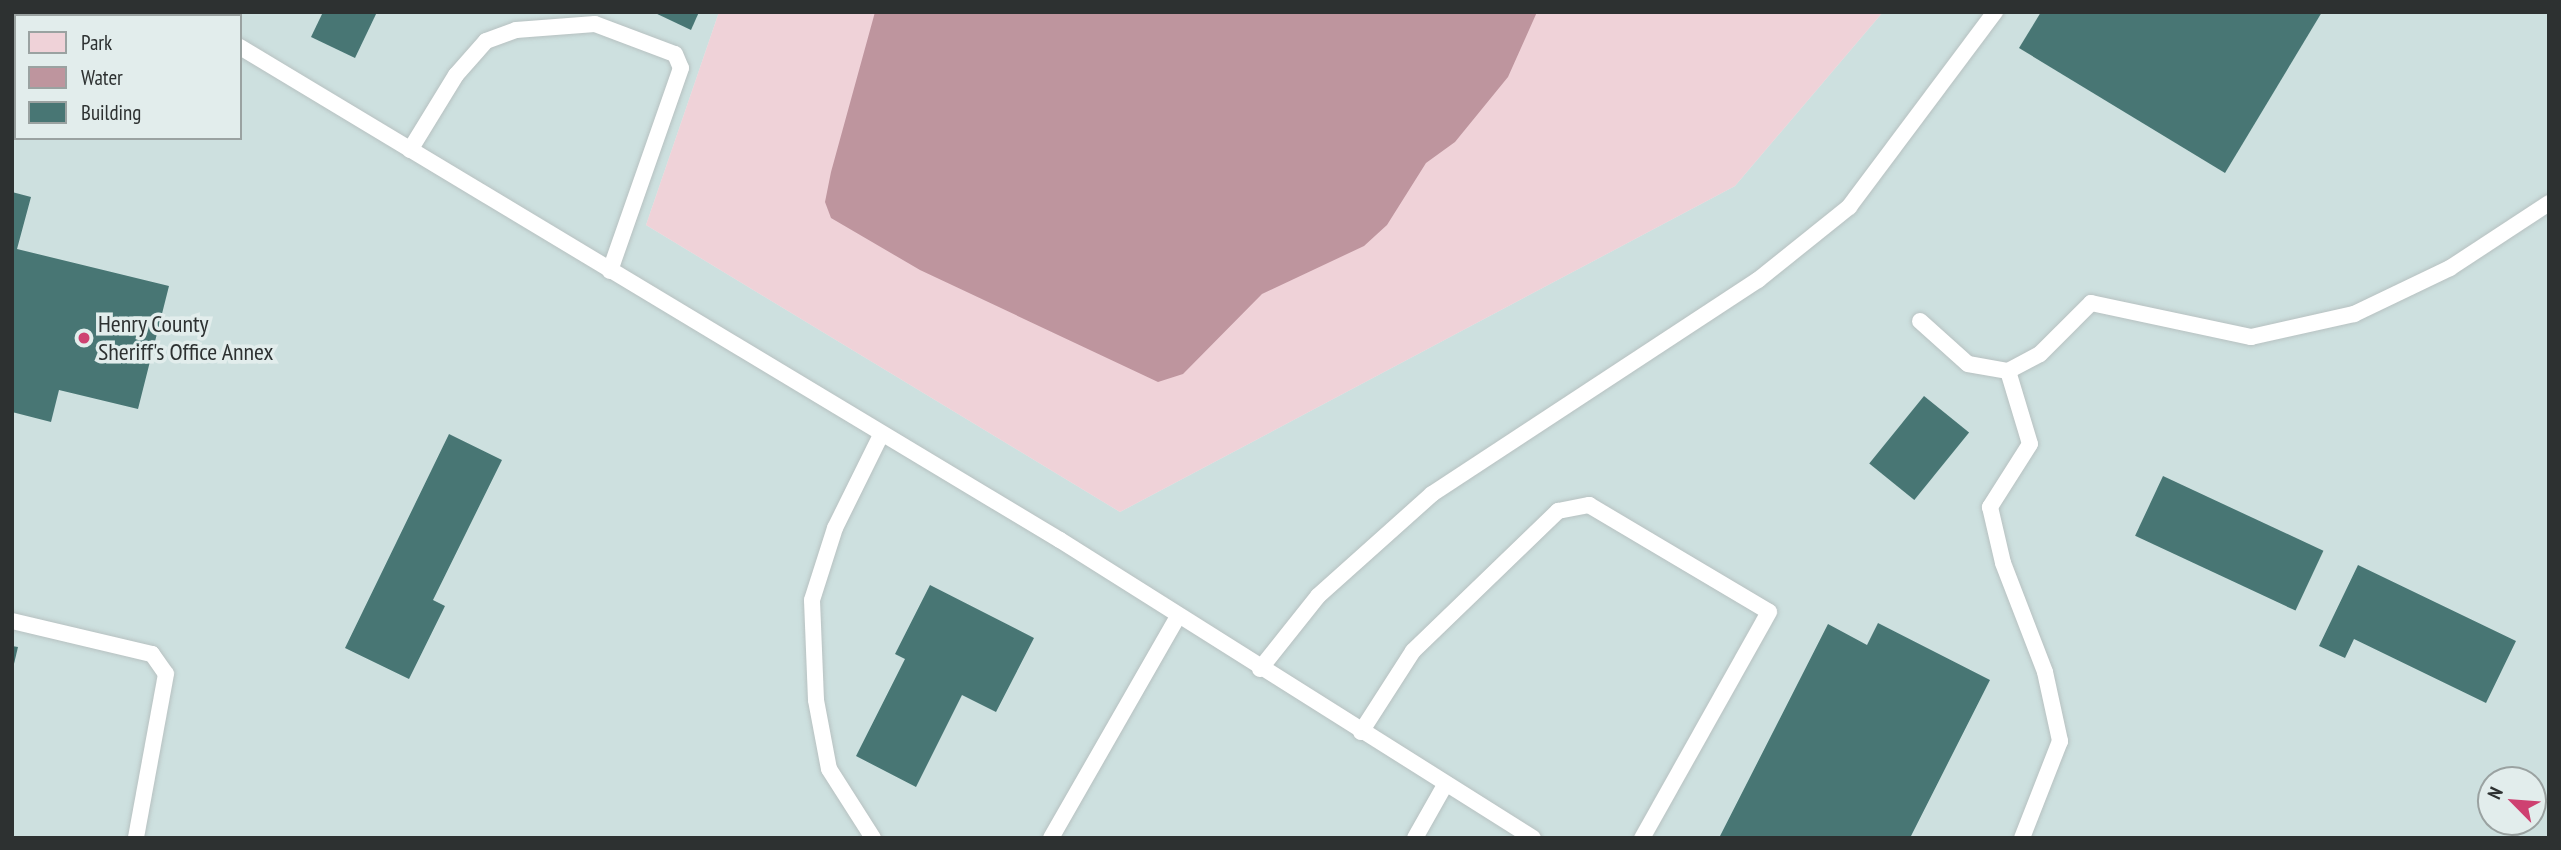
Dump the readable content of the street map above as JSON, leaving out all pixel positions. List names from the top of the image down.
{
  "places": ["Henry County Sheriff's Office Annex"],
  "legend": ["Park", "Water", "Building"],
  "north": "top left"
}
